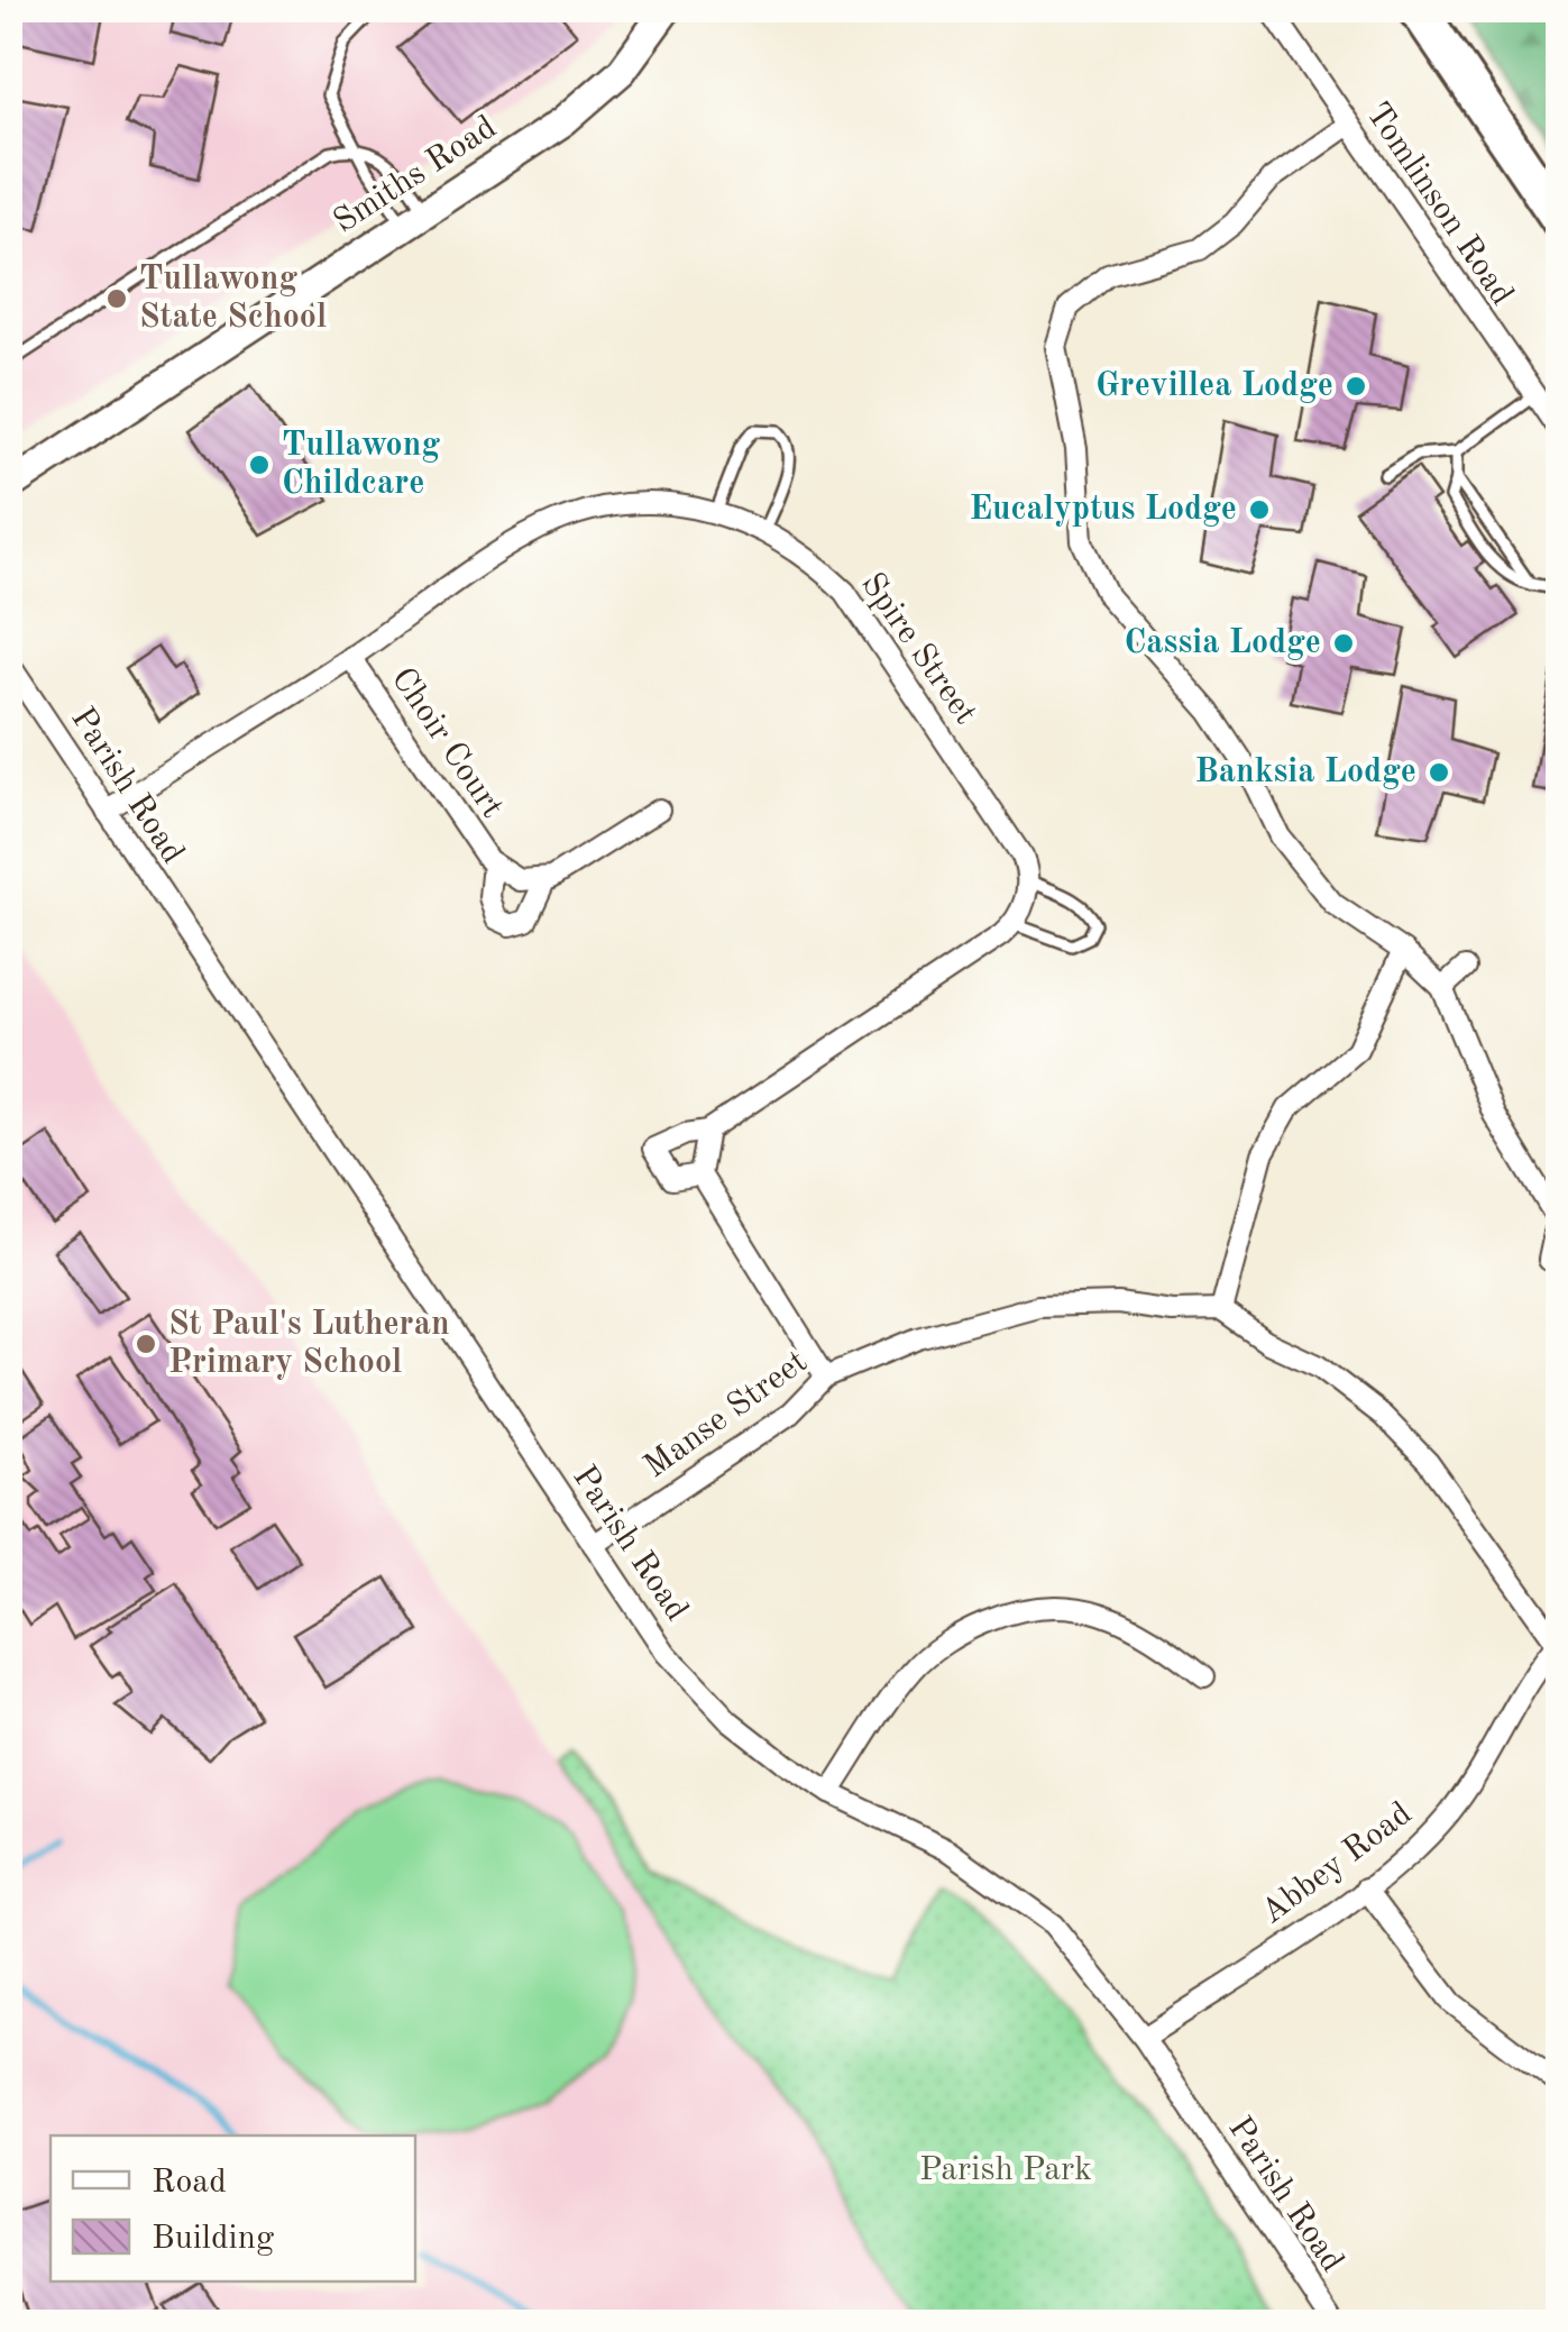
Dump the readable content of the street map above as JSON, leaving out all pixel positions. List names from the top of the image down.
{
  "streets": {
    "main road": ["Smiths Road"],
    "street": [
      "Tomlinson Road",
      "Spire Street",
      "Choir Court",
      "Parish Road",
      "Manse Street",
      "Abbey Road"
    ]
  },
  "crossings": [
    ["Spire Street", "Choir Court"],
    ["Spire Street", "Parish Road"],
    ["Parish Road", "Manse Street"],
    ["Parish Road", "Abbey Road"]
  ],
  "parks": ["Parish Park"],
  "places": [
    "Tullawong State School",
    "Grevillea Lodge",
    "Tullawong Childcare",
    "Eucalyptus Lodge",
    "Cassia Lodge",
    "Banksia Lodge",
    "St Paul's Lutheran Primary School"
  ],
  "legend": ["Road", "Building"]
}
